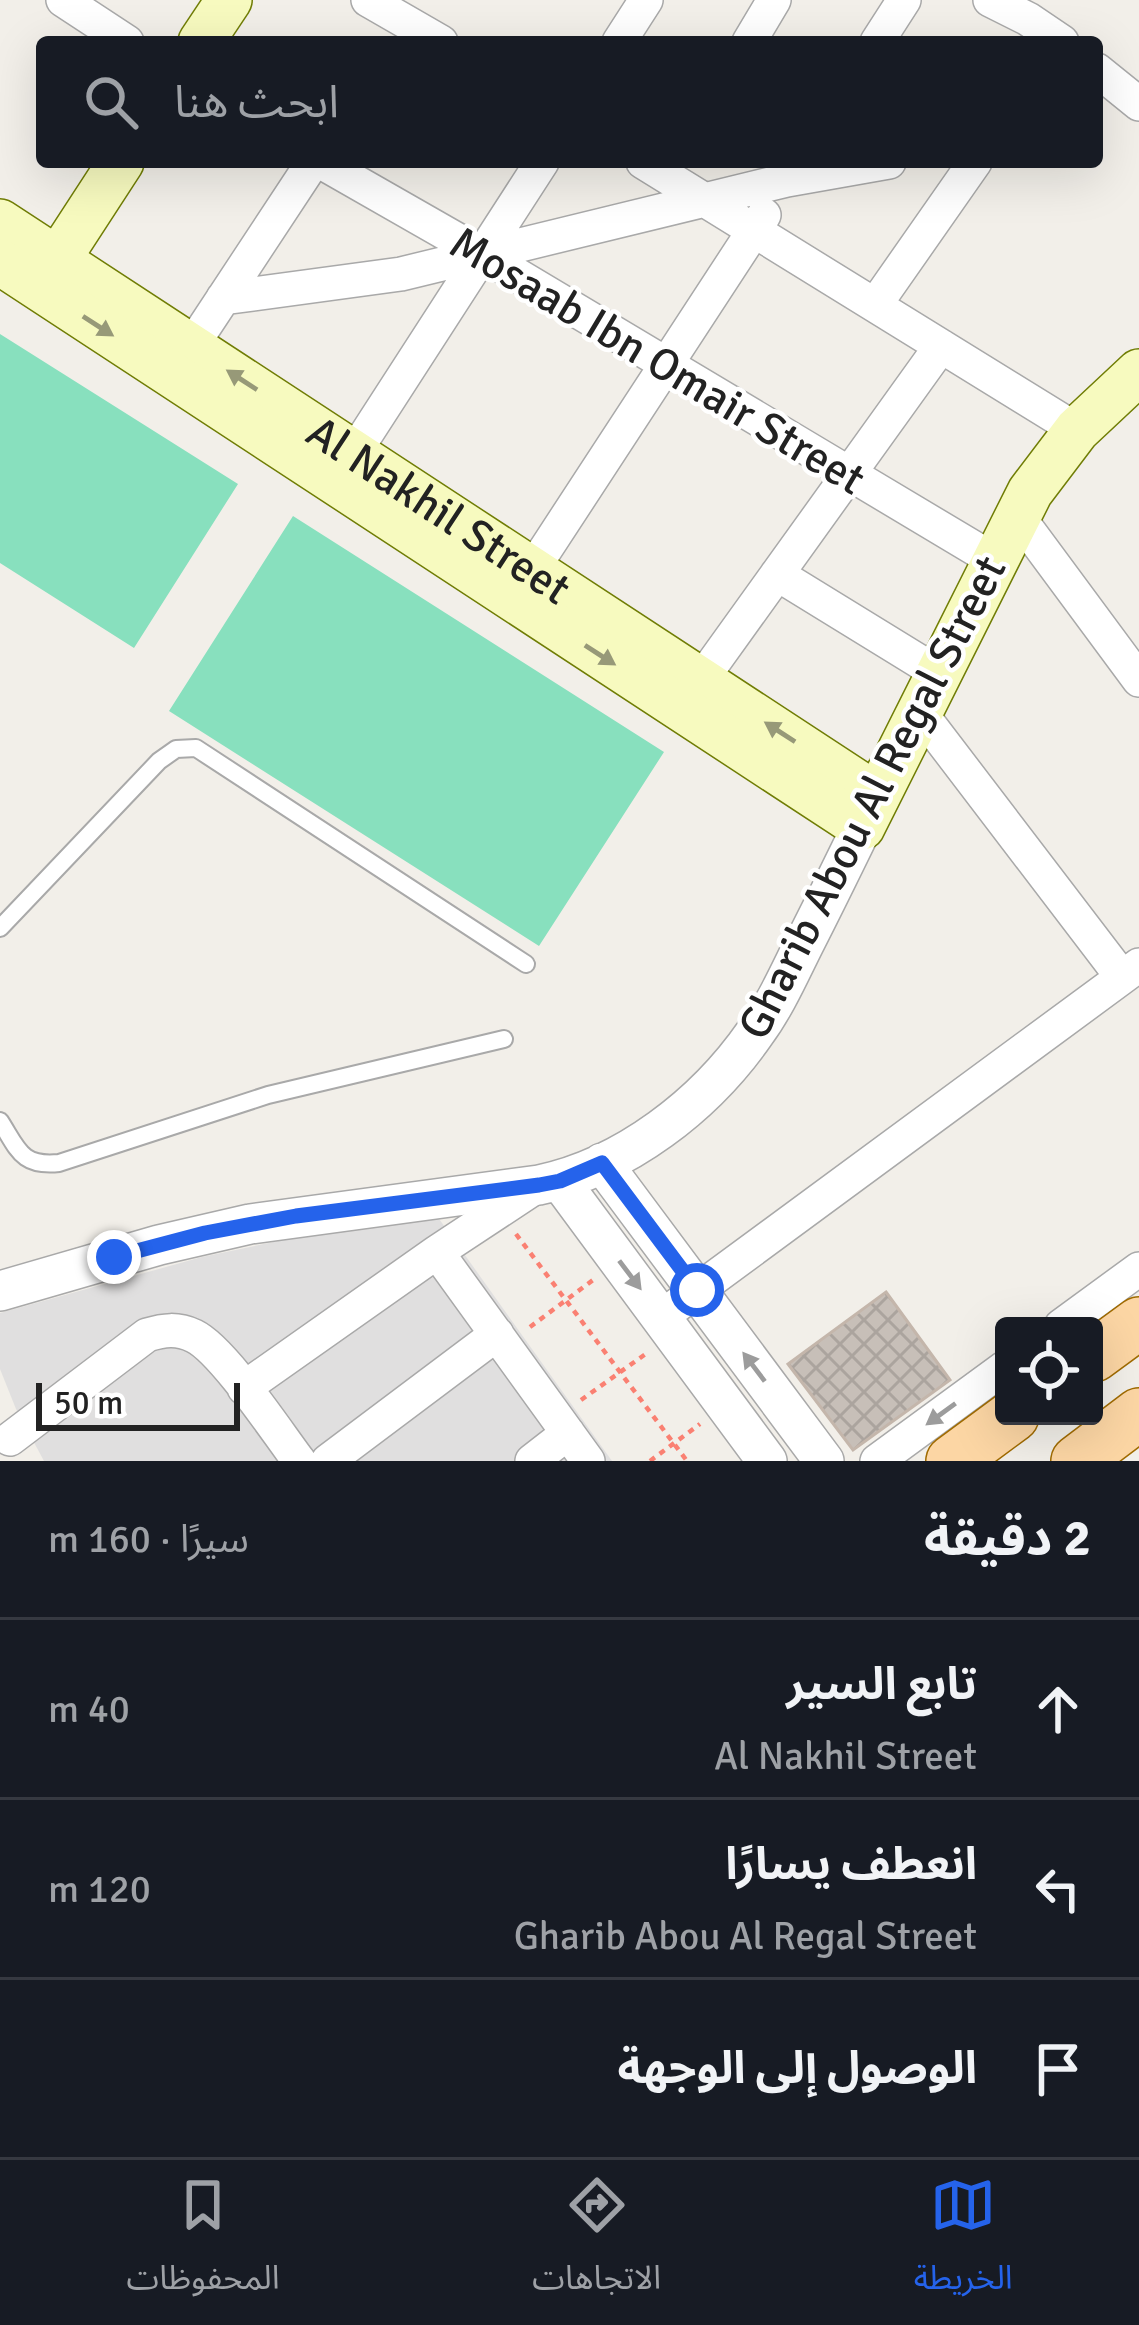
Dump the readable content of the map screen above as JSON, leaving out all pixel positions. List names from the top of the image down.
{
  "streets": {
    "main road": ["Al Nakhil Street", "Gharib Abou Al Regal Street"],
    "street": ["Mosaab Ibn Omair Street"]
  },
  "crossings": [
    ["Mosaab Ibn Omair Street", "Gharib Abou Al Regal Street"],
    ["Al Nakhil Street", "Gharib Abou Al Regal Street"]
  ],
  "scale_bar": "50 m",
  "page": {
    "search": "ابحث هنا",
    "scale": "50 m",
    "heading": ["2 دقيقة", "سيرًا · 160 m"],
    "list": [
      ["تابع السير", "Al Nakhil Street", "40 m"],
      ["انعطف يسارًا", "Gharib Abou Al Regal Street", "120 m"],
      "الوصول إلى الوجهة"
    ],
    "nav": ["الخريطة", "الاتجاهات", "المحفوظات"]
  }
}
